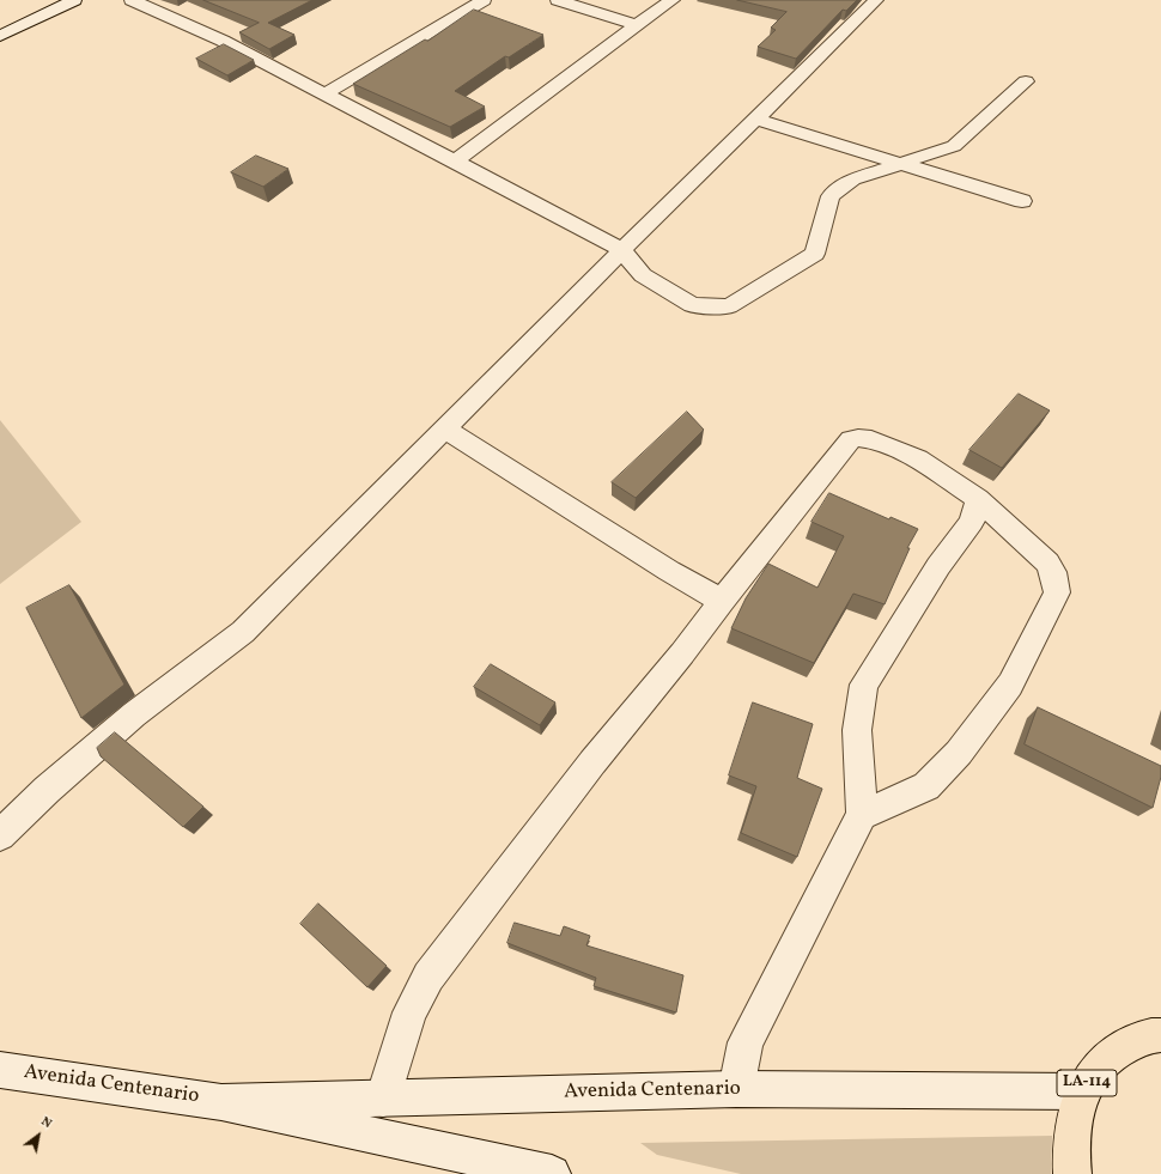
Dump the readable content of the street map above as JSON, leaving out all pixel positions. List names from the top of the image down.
{
  "streets": {
    "main road": ["LA-114"],
    "street": ["Avenida Centenario"]
  },
  "crossings": [
    ["LA-114", "Avenida Centenario"]
  ],
  "north": "top right"
}
